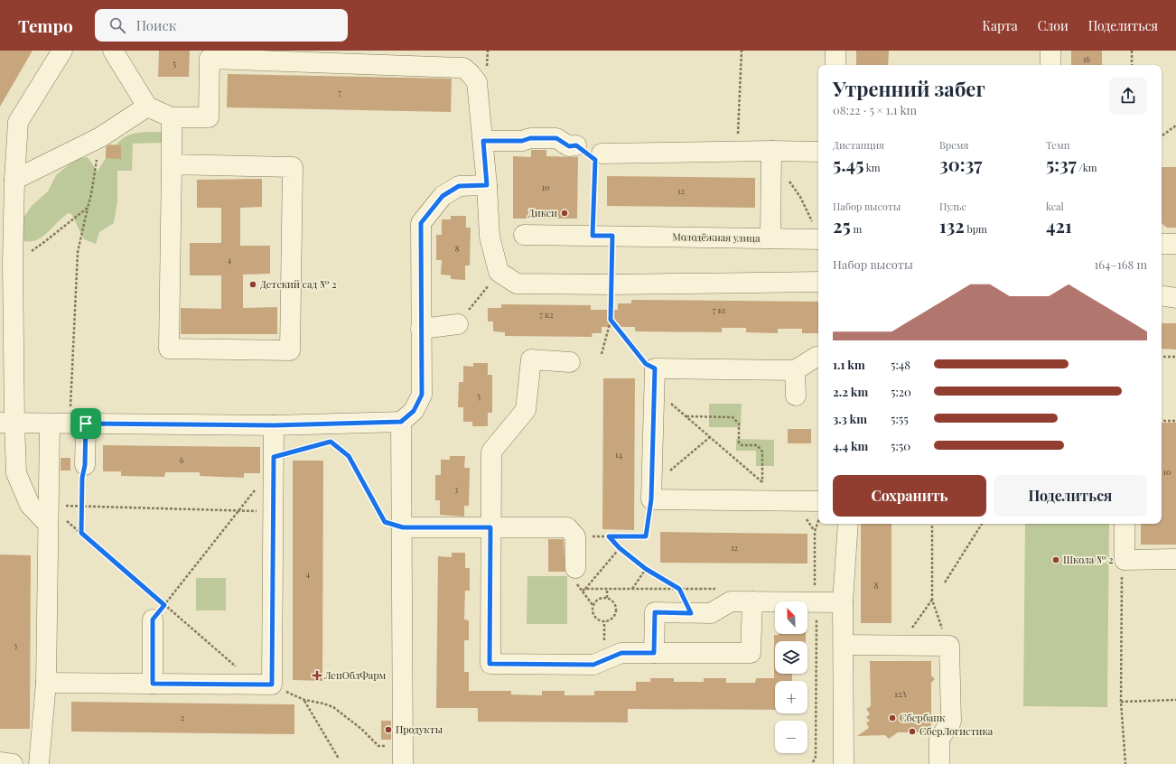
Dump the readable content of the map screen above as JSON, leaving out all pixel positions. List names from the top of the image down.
{
  "streets": {
    "street": ["Молодёжная улица"]
  },
  "places": {
    "other": [
      "Дикси",
      "Детский сад № 2",
      "Школа № 2",
      "Сбербанк",
      "Продукты",
      "СберЛогистика"
    ],
    "health": ["ЛенОблФарм"]
  },
  "house_numbers": [
    "16",
    "5",
    "7",
    "10",
    "12",
    "8",
    "4",
    "7 к1",
    "7 к2",
    "5",
    "14",
    "6",
    "10",
    "3",
    "12",
    "4",
    "8",
    "3",
    "12А",
    "2"
  ],
  "north": "top left",
  "page": {
    "header": "Tempo",
    "search": "Поиск",
    "nav": ["Карта", "Слои", "Поделиться"],
    "heading": ["Утренний забег", "08:22 · 5 × 1.1 km"],
    "stats": [
      ["Дистанция", "5.45 km"],
      ["Время", "30:37"],
      ["Темп", "5:37 /km"],
      ["Набор высоты", "25 m"],
      ["Пульс", "132 bpm"],
      ["kcal", "421"]
    ],
    "chart": ["Набор высоты", "164–168 m"],
    "list": [
      {
        "name": "1.1 km",
        "note": "5:48"
      },
      {
        "name": "2.2 km",
        "note": "5:20"
      },
      {
        "name": "3.3 km",
        "note": "5:55"
      },
      {
        "name": "4.4 km",
        "note": "5:50"
      }
    ],
    "buttons": ["Сохранить", "Поделиться"],
    "map_buttons": ["+", "−"]
  }
}
